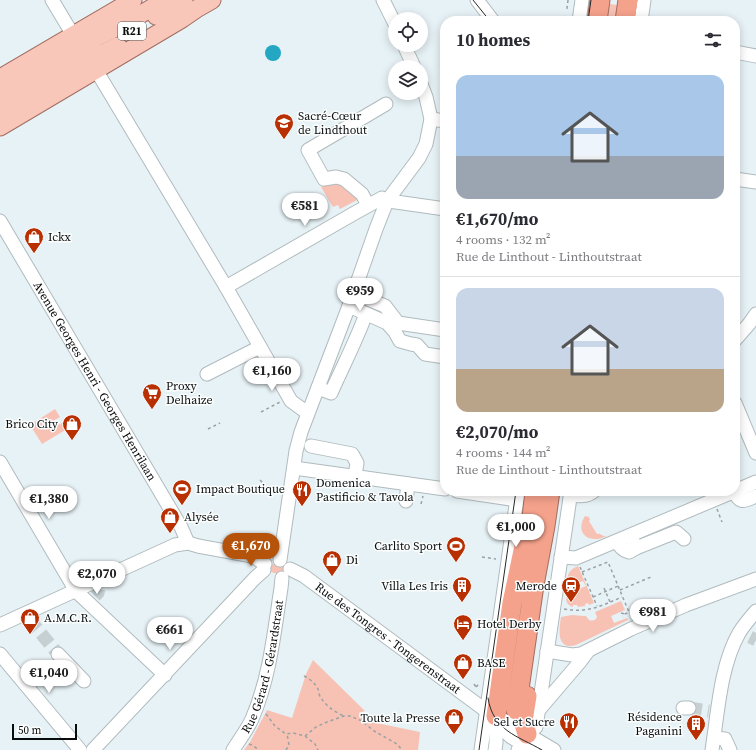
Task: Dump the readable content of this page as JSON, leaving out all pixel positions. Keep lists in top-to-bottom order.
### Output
{
  "streets": {
    "main road": ["R21"],
    "street": ["Avenue Georges Henri - Georges Henrilaan", "Rue des Tongres - Tongerenstraat", "Rue Gérard - Gérardstraat"]
  },
  "crossings": [
    ["Avenue Georges Henri - Georges Henrilaan", "Rue des Tongres - Tongerenstraat"],
    ["Rue des Tongres - Tongerenstraat", "Rue Gérard - Gérardstraat"]
  ],
  "places": {
    "school or university": ["Sacré-Cœur de Lindthout"],
    "shop": [
      "Ickx",
      "Brico City",
      "Alysée",
      "Di",
      "A.M.C.R.",
      "BASE",
      "Toute la Presse"
    ],
    "supermarket": ["Proxy Delhaize"],
    "sports": ["Impact Boutique", "Carlito Sport"],
    "restaurant": ["Domenica Pastificio & Tavola", "Sel et Sucre"],
    "building": ["Villa Les Iris", "Résidence Paganini"],
    "station": ["Merode"],
    "hotel": ["Hotel Derby"]
  },
  "scale_bar": "50 m",
  "page": {
    "heading": "10 homes",
    "list": [
      {
        "name": "€1,670/mo",
        "note": "4 rooms · 132 m² · Rue de Linthout - Linthoutstraat"
      },
      {
        "name": "€2,070/mo",
        "note": "4 rooms · 144 m² · Rue de Linthout - Linthoutstraat"
      }
    ],
    "price": [
      "€581",
      "€959",
      "€1,160",
      "€1,380",
      "€1,000",
      "€1,670",
      "€2,070",
      "€981",
      "€661",
      "€1,040"
    ],
    "scale": "50 m"
  }
}
